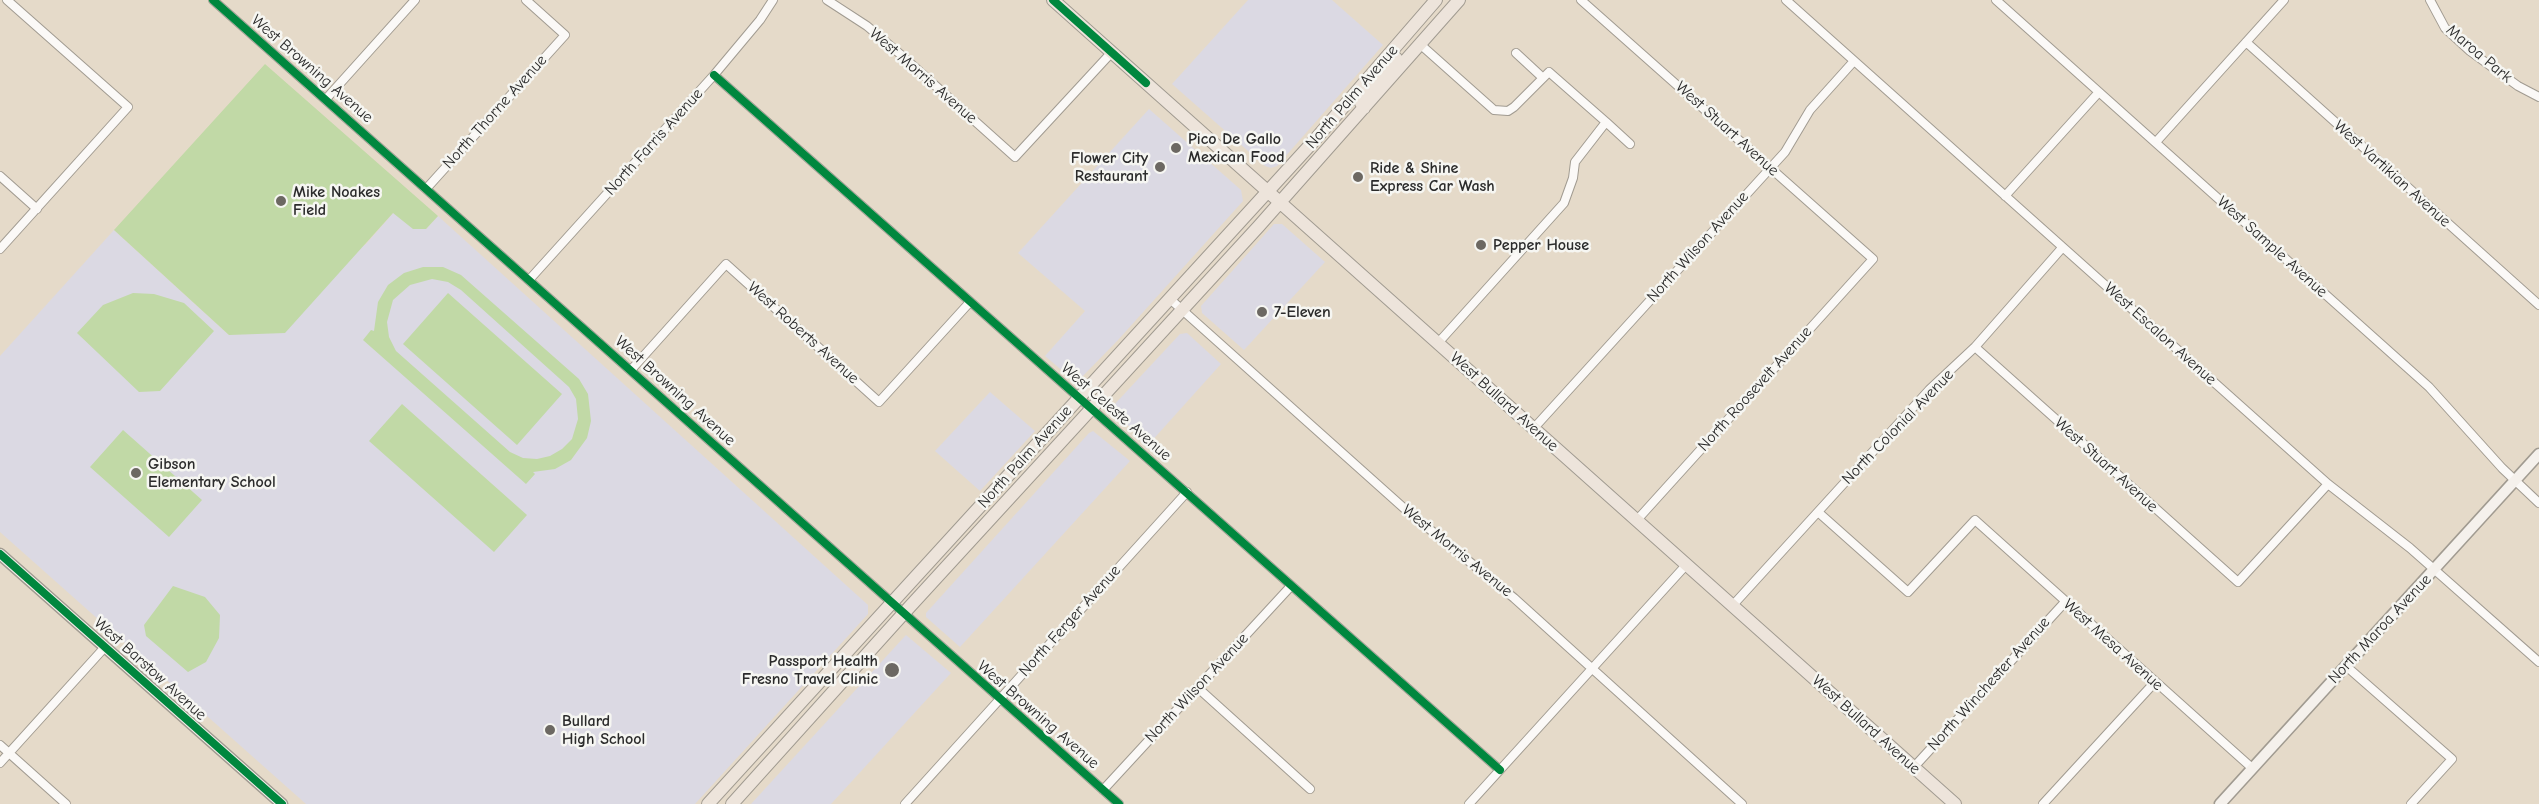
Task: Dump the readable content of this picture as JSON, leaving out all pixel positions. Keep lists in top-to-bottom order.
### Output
{
  "streets": {
    "main road": [
      "North Palm Avenue",
      "West Bullard Avenue",
      "North Maroa Avenue",
      "West Barstow Avenue"
    ],
    "street": [
      "Maroa Park",
      "West Browning Avenue",
      "West Morris Avenue",
      "North Thorne Avenue",
      "West Stuart Avenue",
      "North Farris Avenue",
      "West Vartikian Avenue",
      "North Wilson Avenue",
      "West Sample Avenue",
      "West Roberts Avenue",
      "West Escalon Avenue",
      "North Roosevelt Avenue",
      "West Celeste Avenue",
      "North Colonial Avenue",
      "North Ferger Avenue",
      "West Mesa Avenue",
      "North Winchester Avenue"
    ]
  },
  "crossings": [
    ["West Browning Avenue", "North Palm Avenue"],
    ["West Browning Avenue", "North Thorne Avenue"],
    ["West Browning Avenue", "North Farris Avenue"],
    ["West Browning Avenue", "North Wilson Avenue"],
    ["West Browning Avenue", "West Roberts Avenue"],
    ["West Browning Avenue", "North Ferger Avenue"],
    ["West Morris Avenue", "North Palm Avenue"],
    ["West Morris Avenue", "West Bullard Avenue"],
    ["North Palm Avenue", "West Bullard Avenue"],
    ["North Palm Avenue", "West Celeste Avenue"],
    ["West Stuart Avenue", "North Wilson Avenue"],
    ["West Stuart Avenue", "West Escalon Avenue"],
    ["West Stuart Avenue", "North Roosevelt Avenue"],
    ["West Stuart Avenue", "North Colonial Avenue"],
    ["North Farris Avenue", "West Celeste Avenue"],
    ["North Wilson Avenue", "West Escalon Avenue"],
    ["North Wilson Avenue", "West Bullard Avenue"],
    ["North Wilson Avenue", "West Celeste Avenue"],
    ["West Sample Avenue", "North Maroa Avenue"],
    ["West Roberts Avenue", "West Celeste Avenue"],
    ["West Escalon Avenue", "North Colonial Avenue"],
    ["West Escalon Avenue", "North Maroa Avenue"],
    ["North Roosevelt Avenue", "West Bullard Avenue"],
    ["West Bullard Avenue", "North Colonial Avenue"],
    ["West Bullard Avenue", "North Winchester Avenue"],
    ["West Celeste Avenue", "North Ferger Avenue"],
    ["North Colonial Avenue", "West Mesa Avenue"],
    ["North Maroa Avenue", "West Mesa Avenue"],
    ["West Mesa Avenue", "North Winchester Avenue"]
  ],
  "places": [
    "Pico De Gallo Mexican Food",
    "Flower City Restaurant",
    "Ride & Shine Express Car Wash",
    "Mike Noakes Field",
    "Pepper House",
    "7-Eleven",
    "Gibson Elementary School",
    "Passport Health Fresno Travel Clinic",
    "Bullard High School"
  ]
}
